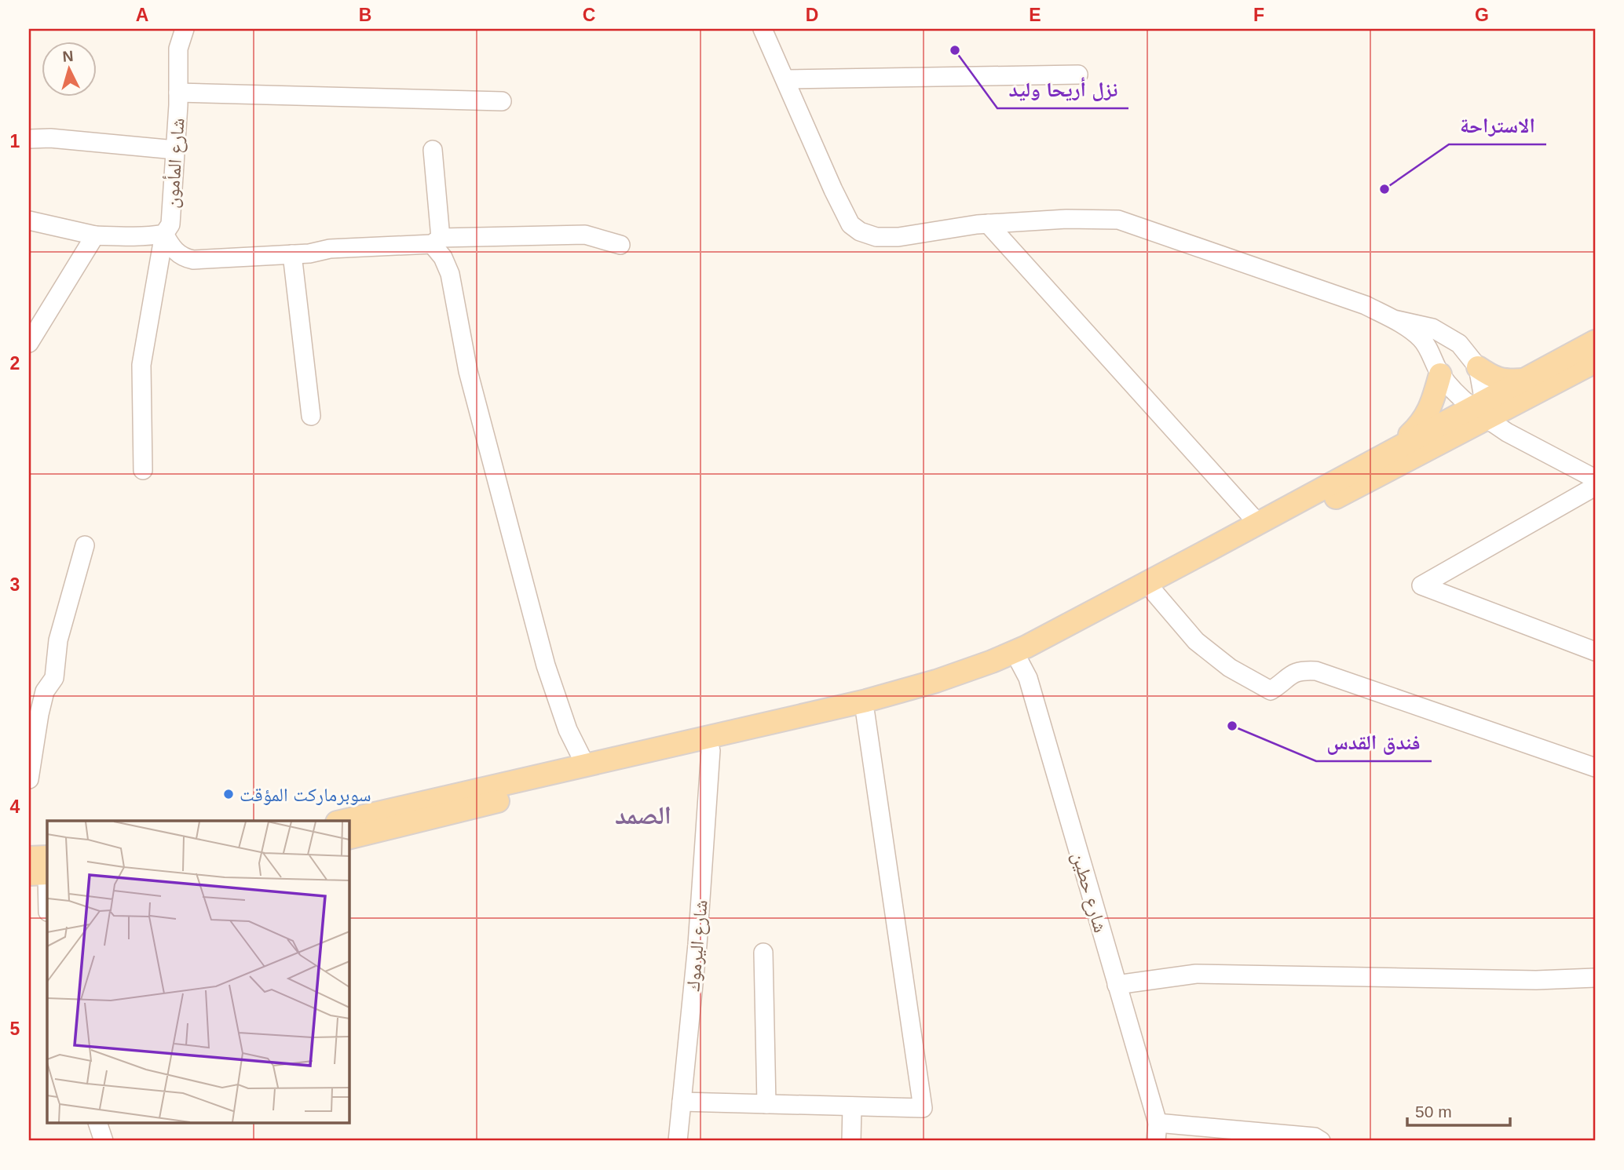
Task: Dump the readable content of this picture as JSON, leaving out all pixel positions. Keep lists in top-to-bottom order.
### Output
{
  "streets": {
    "street": ["شارع المأمون", "شارع حطين", "شارع اليرموك"]
  },
  "districts": ["الصمد"],
  "places": [
    "نزل أريحا وليد",
    "الاستراحة",
    "فندق القدس",
    "سوبرماركت المؤقت"
  ],
  "scale_bar": "50 m",
  "north": "top",
  "grid": {
    "columns": [
      "A",
      "B",
      "C",
      "D",
      "E",
      "F",
      "G"
    ],
    "rows": [
      "1",
      "2",
      "3",
      "4",
      "5"
    ]
  }
}
